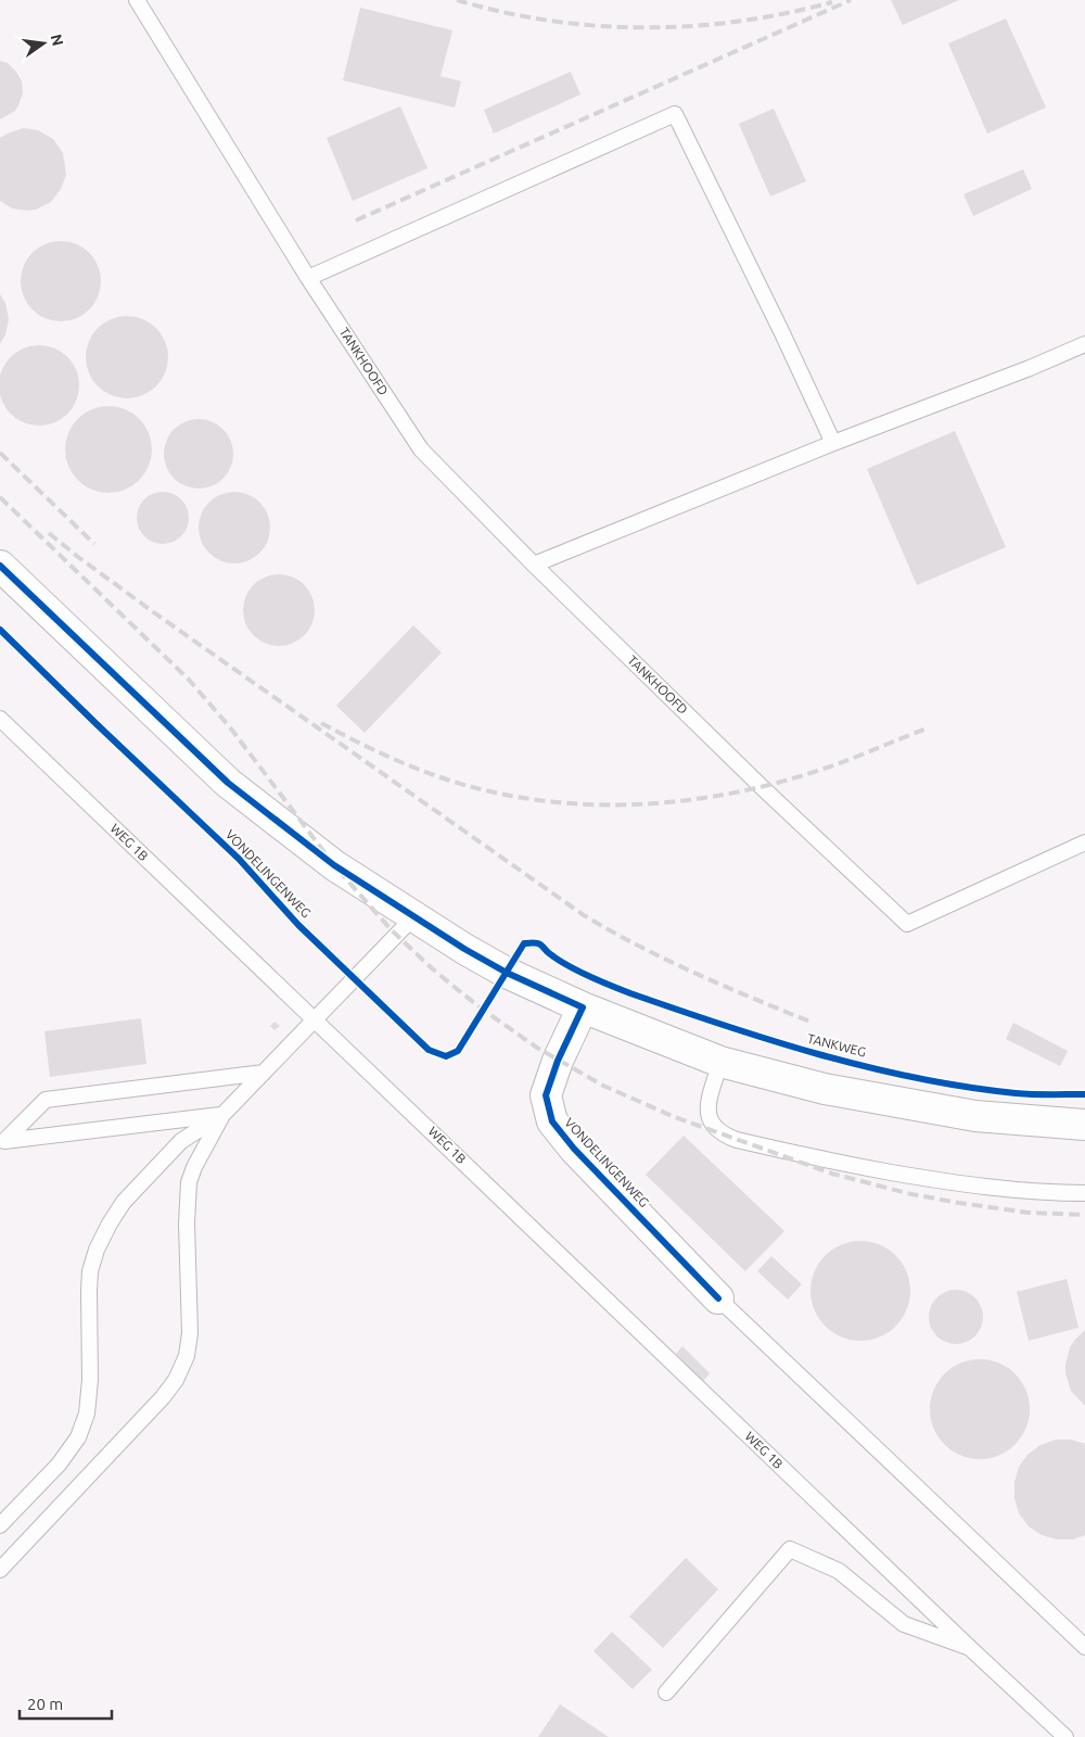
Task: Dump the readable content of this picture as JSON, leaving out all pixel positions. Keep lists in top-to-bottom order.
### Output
{
  "streets": {
    "street": ["VONDELINGENWEG"],
    "lane": ["TANKHOOFD", "WEG 1B"],
    "cycle path": ["TANKWEG"]
  },
  "scale_bar": "20 m",
  "north": "right"
}
